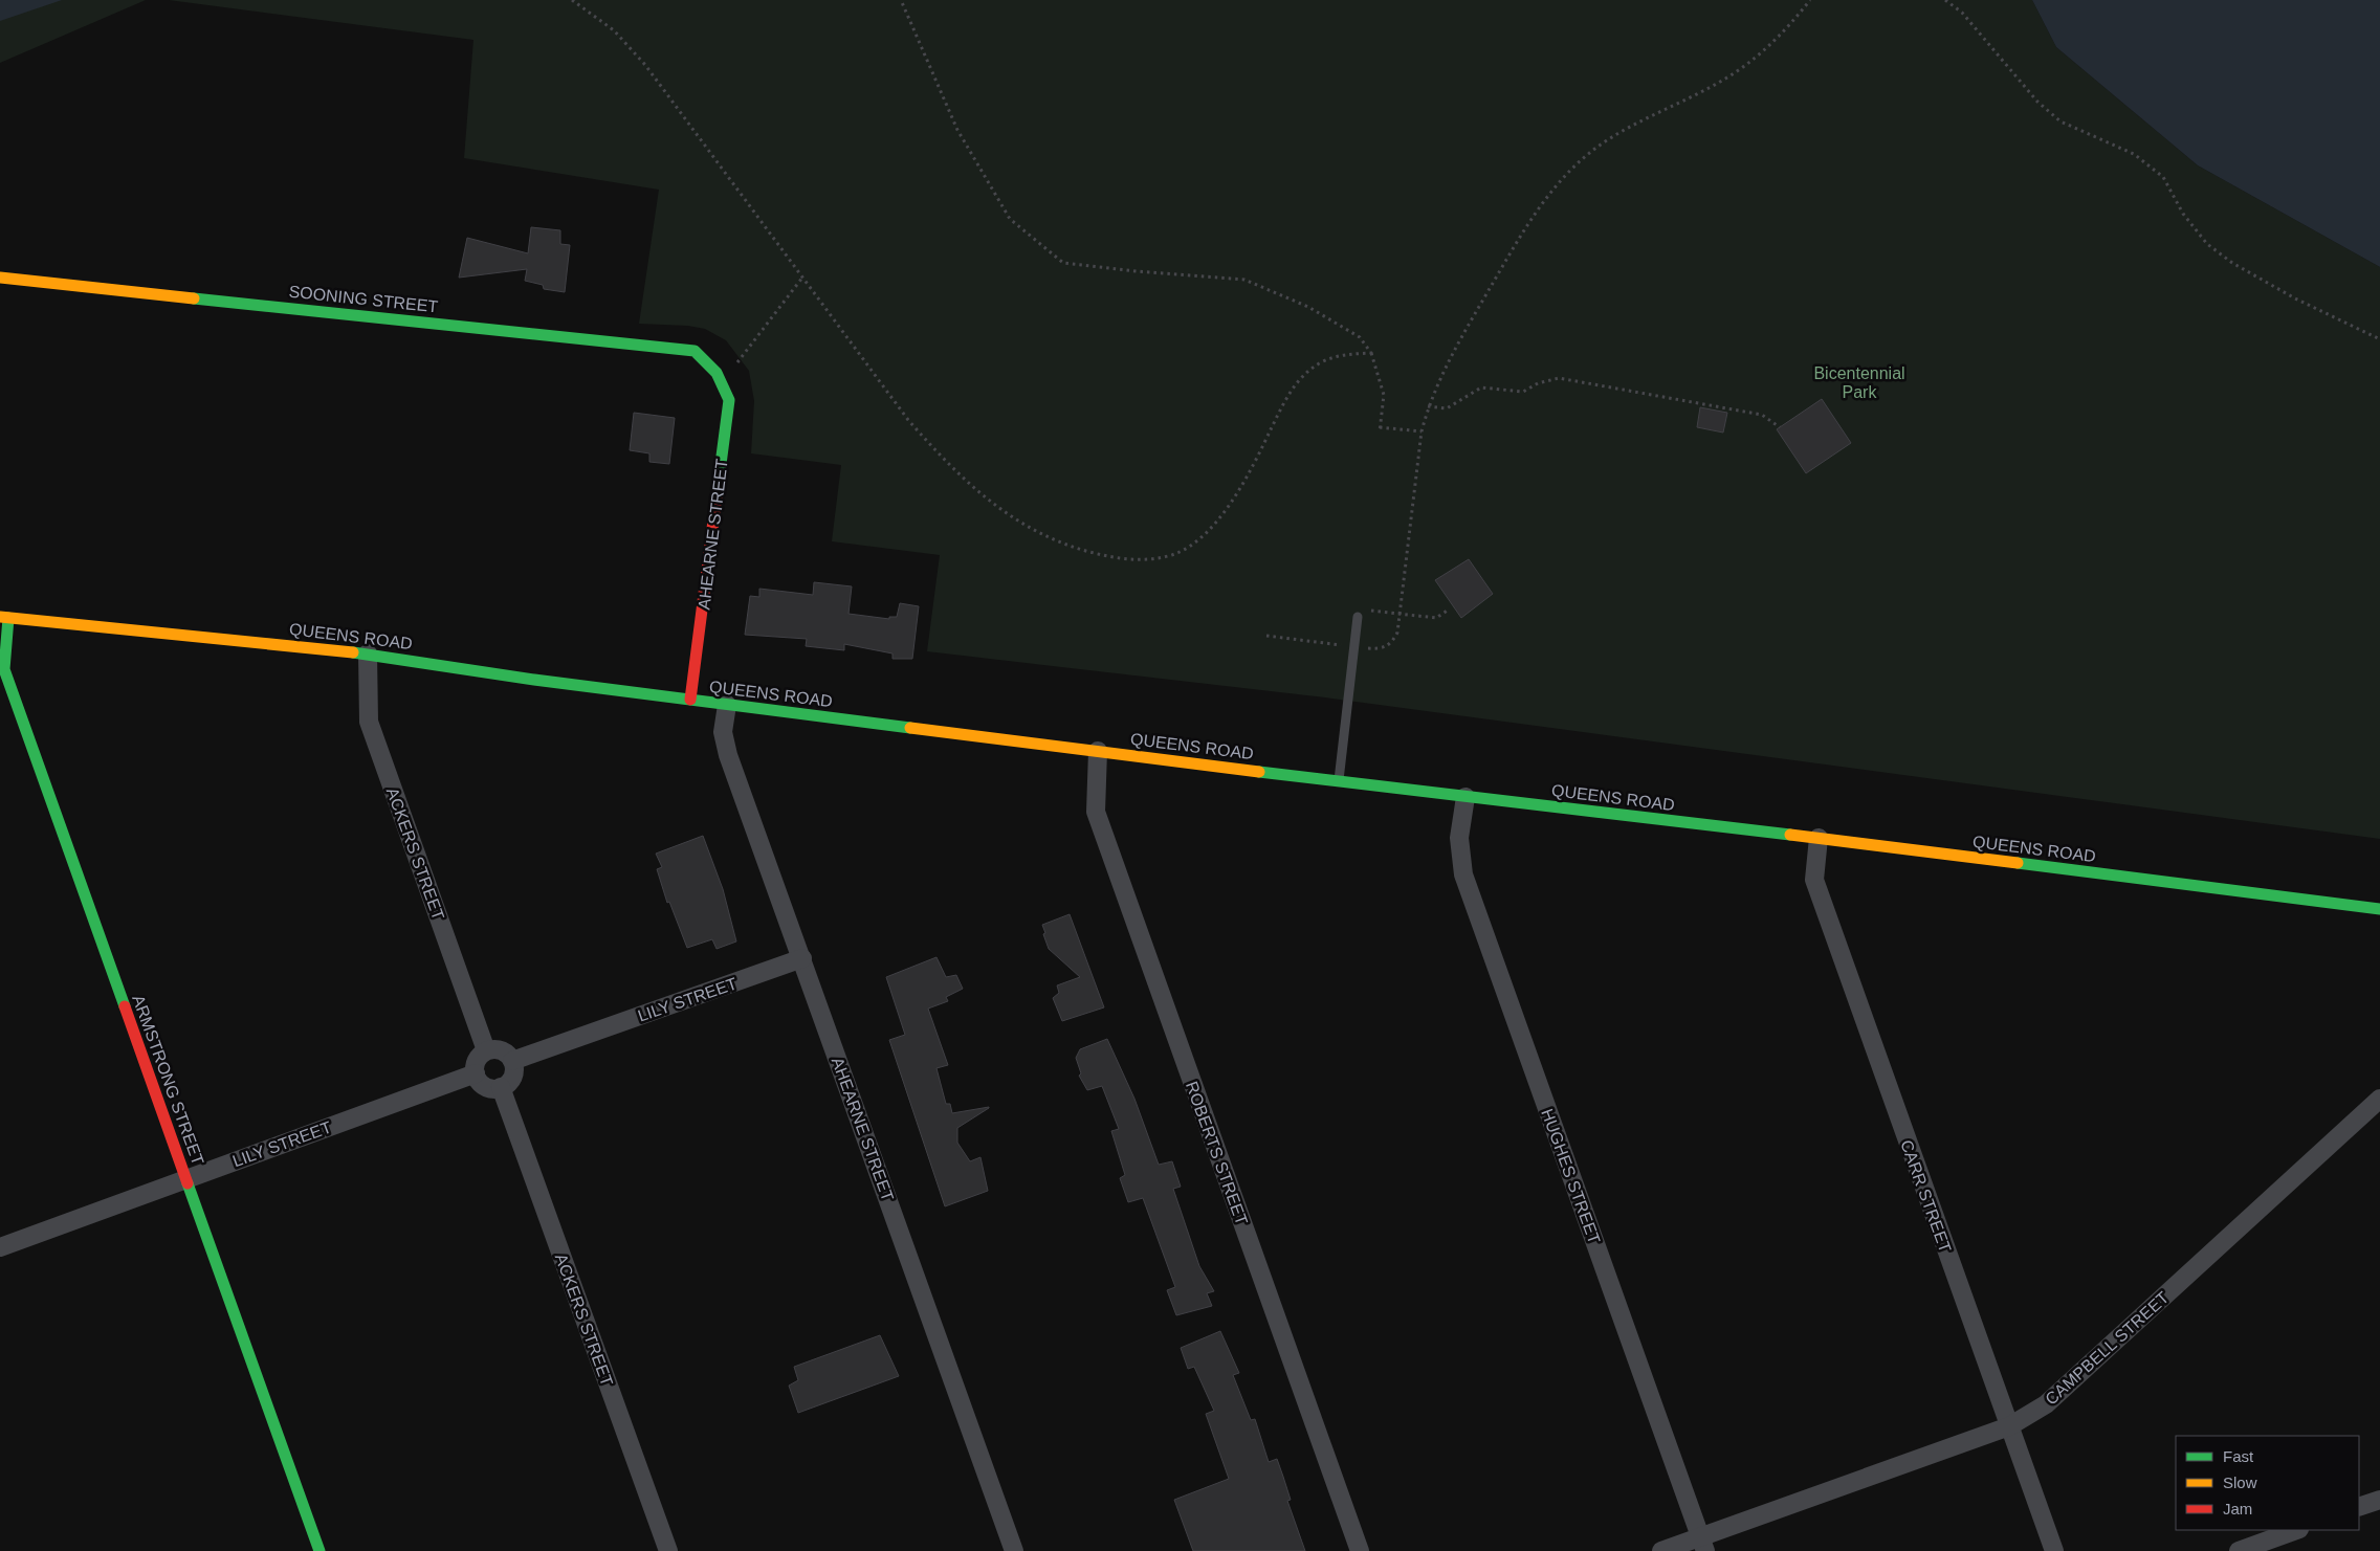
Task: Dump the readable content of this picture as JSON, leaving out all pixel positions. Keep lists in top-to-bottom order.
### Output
{
  "streets": {
    "street": [
      "SOONING STREET",
      "AHEARNE STREET",
      "QUEENS ROAD",
      "ACKERS STREET",
      "LILY STREET",
      "ARMSTRONG STREET",
      "ROBERTS STREET",
      "HUGHES STREET",
      "CARR STREET",
      "CAMPBELL STREET"
    ]
  },
  "crossings": [
    ["SOONING STREET", "AHEARNE STREET"],
    ["AHEARNE STREET", "QUEENS ROAD"],
    ["AHEARNE STREET", "LILY STREET"],
    ["QUEENS ROAD", "ACKERS STREET"],
    ["QUEENS ROAD", "ARMSTRONG STREET"],
    ["QUEENS ROAD", "ROBERTS STREET"],
    ["QUEENS ROAD", "HUGHES STREET"],
    ["QUEENS ROAD", "CARR STREET"],
    ["ACKERS STREET", "LILY STREET"],
    ["LILY STREET", "ARMSTRONG STREET"],
    ["HUGHES STREET", "CAMPBELL STREET"],
    ["CARR STREET", "CAMPBELL STREET"]
  ],
  "parks": ["Bicentennial Park"],
  "legend": ["Fast", "Slow", "Jam"]
}
